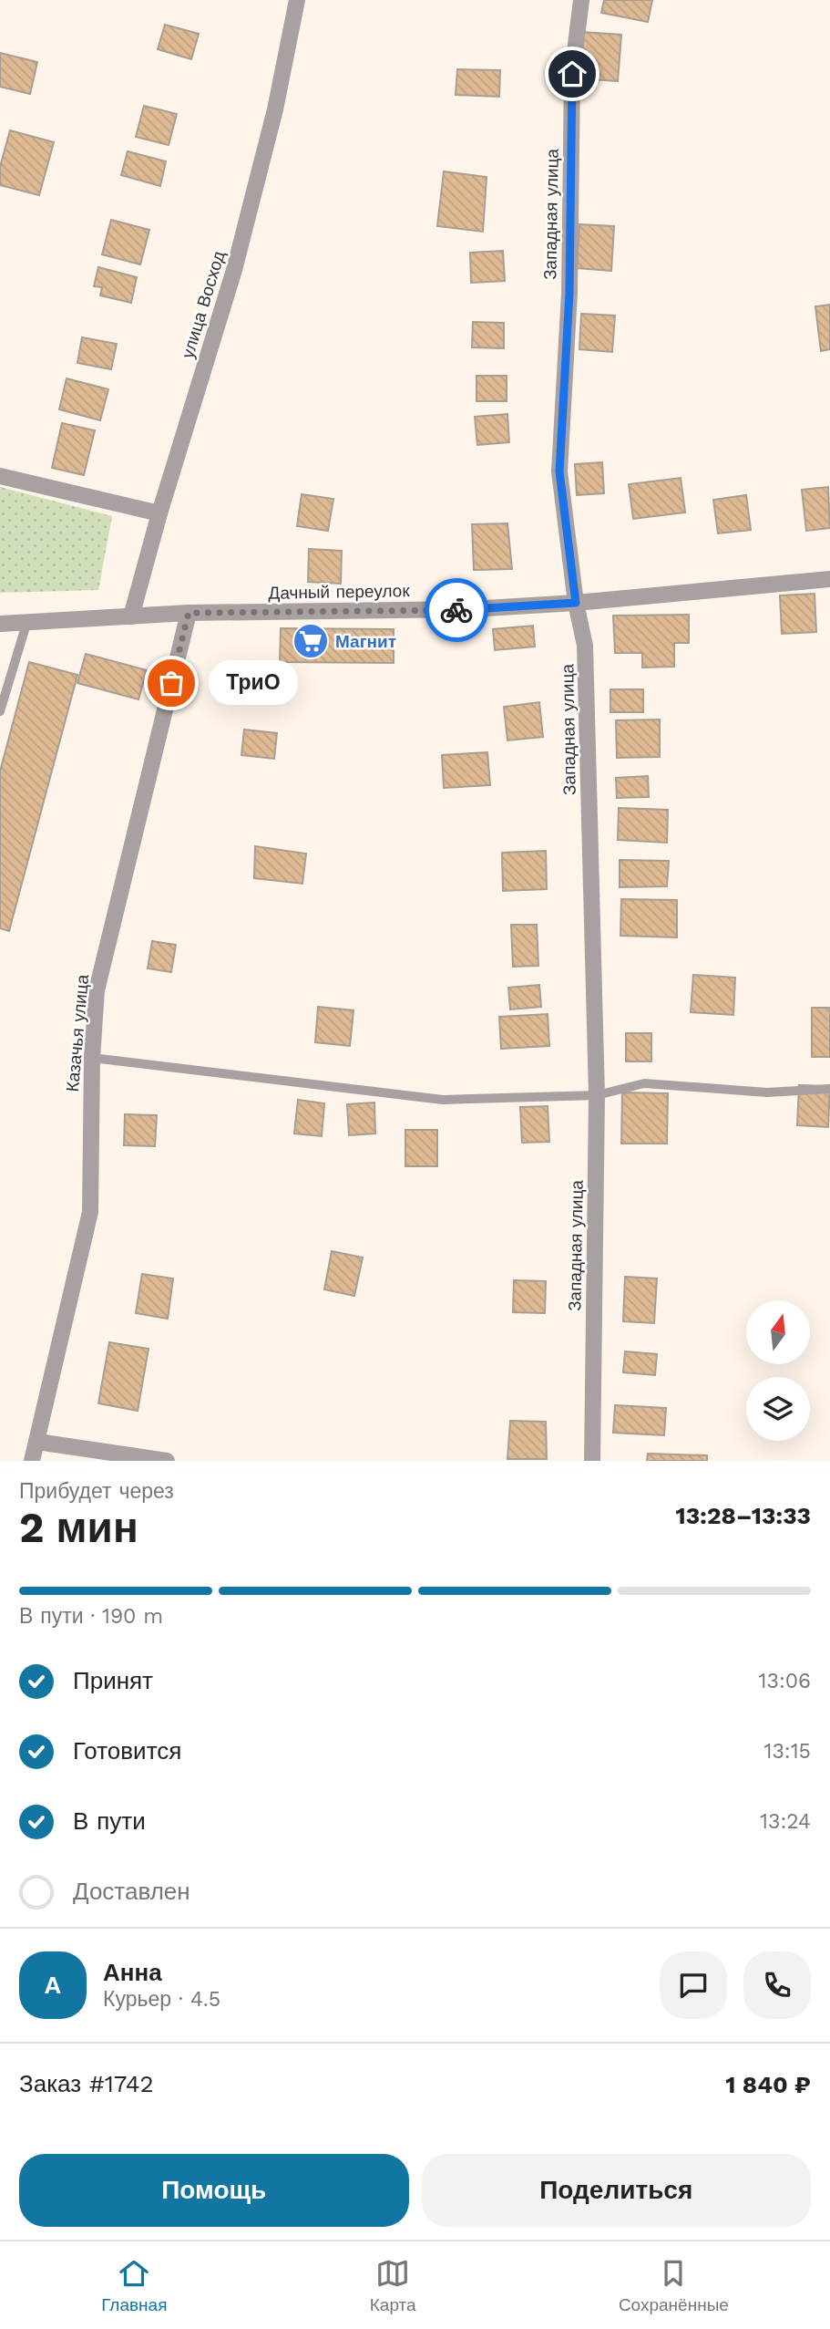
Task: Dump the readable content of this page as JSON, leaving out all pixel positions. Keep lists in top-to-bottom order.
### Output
{
  "streets": {
    "street": [
      "Западная улица",
      "улица Восход",
      "Дачный переулок",
      "Казачья улица"
    ]
  },
  "crossings": [
    ["Западная улица", "Дачный переулок"],
    ["улица Восход", "Дачный переулок"],
    ["Дачный переулок", "Казачья улица"]
  ],
  "places": {
    "supermarket": ["Магнит"],
    "other": ["ТриО"]
  },
  "north": "top",
  "page": {
    "bubble": "ТриО",
    "heading": ["2 мин", "Прибудет через", "13:28–13:33"],
    "panel": [
      "Анна",
      "Курьер · 4.5",
      "Заказ #1742",
      "1 840 ₽"
    ],
    "bar": "В пути · 190 m",
    "list": [
      ["Принят", "13:06"],
      ["Готовится", "13:15"],
      ["В пути", "13:24"],
      "Доставлен"
    ],
    "round": "А",
    "buttons": ["Помощь", "Поделиться"],
    "tabs": ["Главная", "Карта", "Сохранённые"]
  }
}
